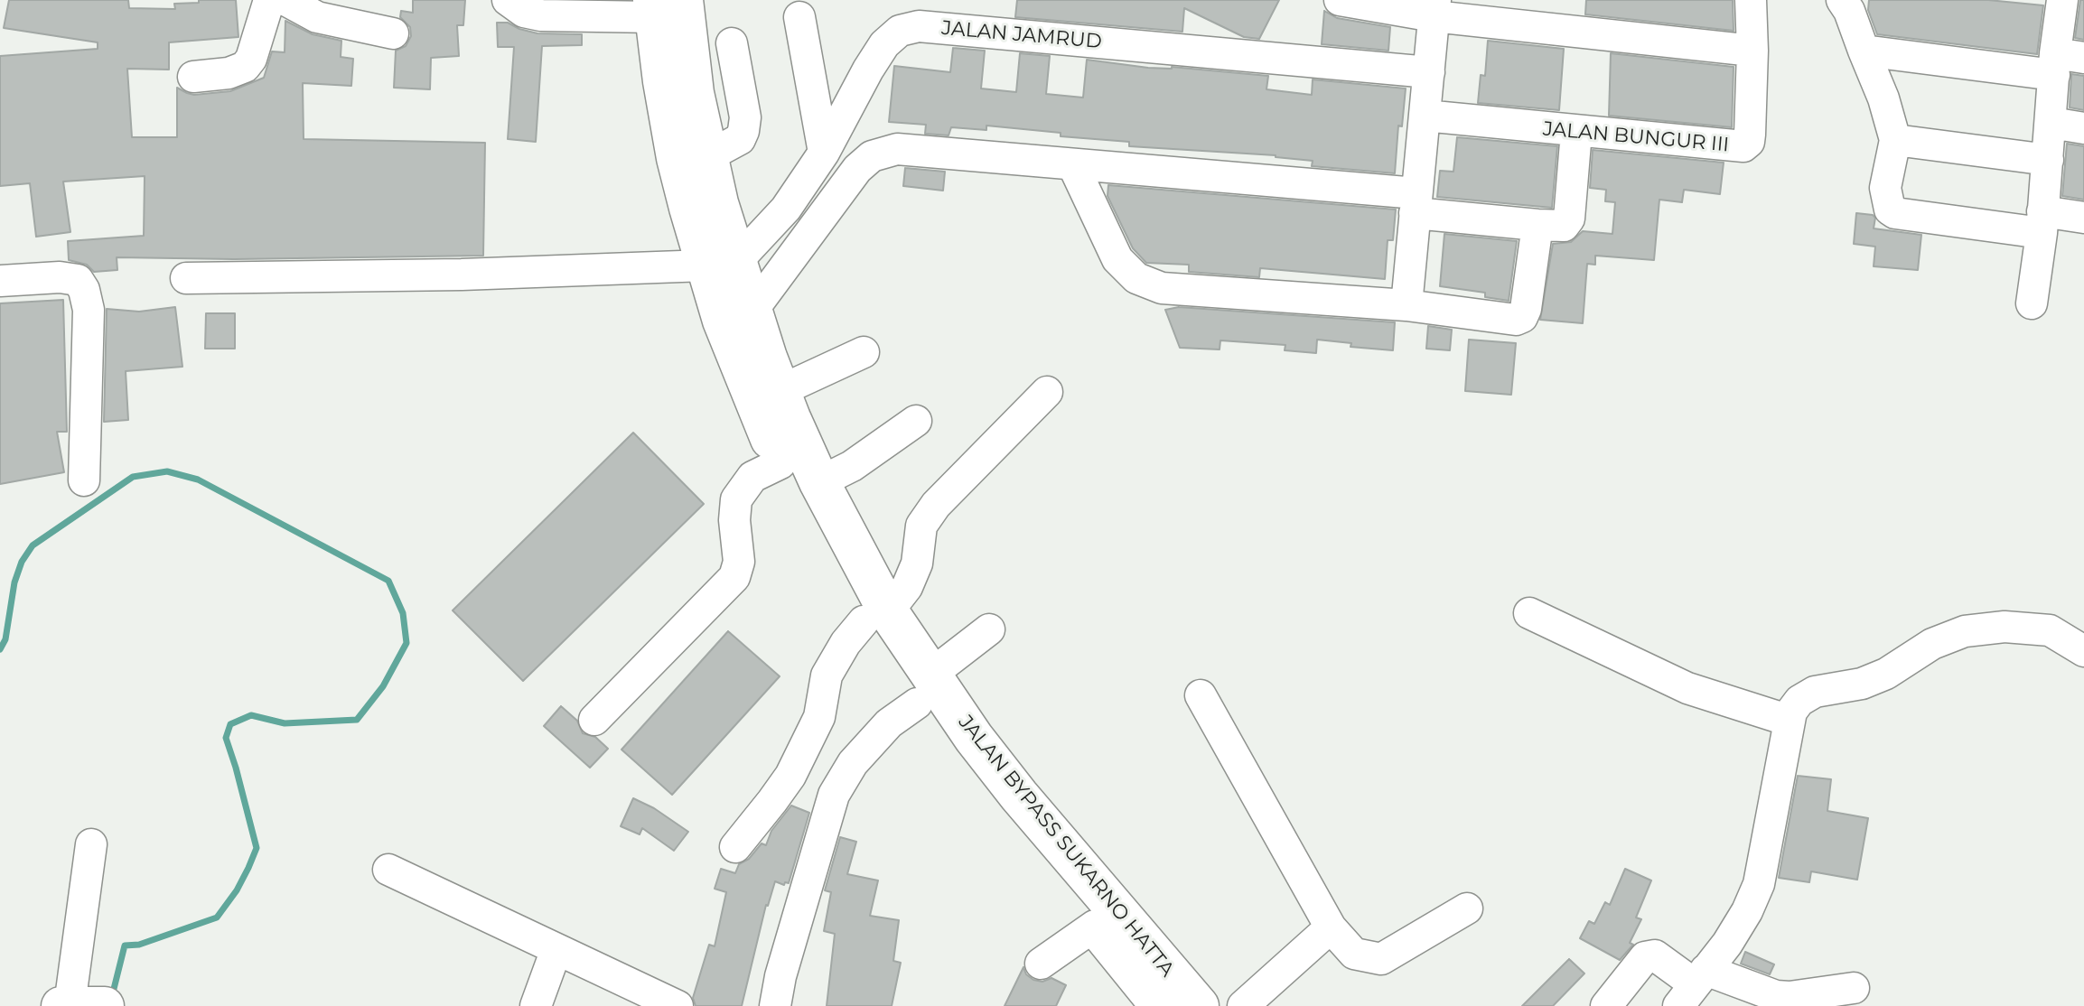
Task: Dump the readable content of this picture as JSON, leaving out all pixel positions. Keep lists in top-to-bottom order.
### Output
{
  "streets": {
    "highway": ["JALAN BYPASS SUKARNO HATTA"],
    "street": ["JALAN JAMRUD", "JALAN BUNGUR III"]
  },
  "crossings": [
    ["JALAN JAMRUD", "JALAN BYPASS SUKARNO HATTA"]
  ]
}
